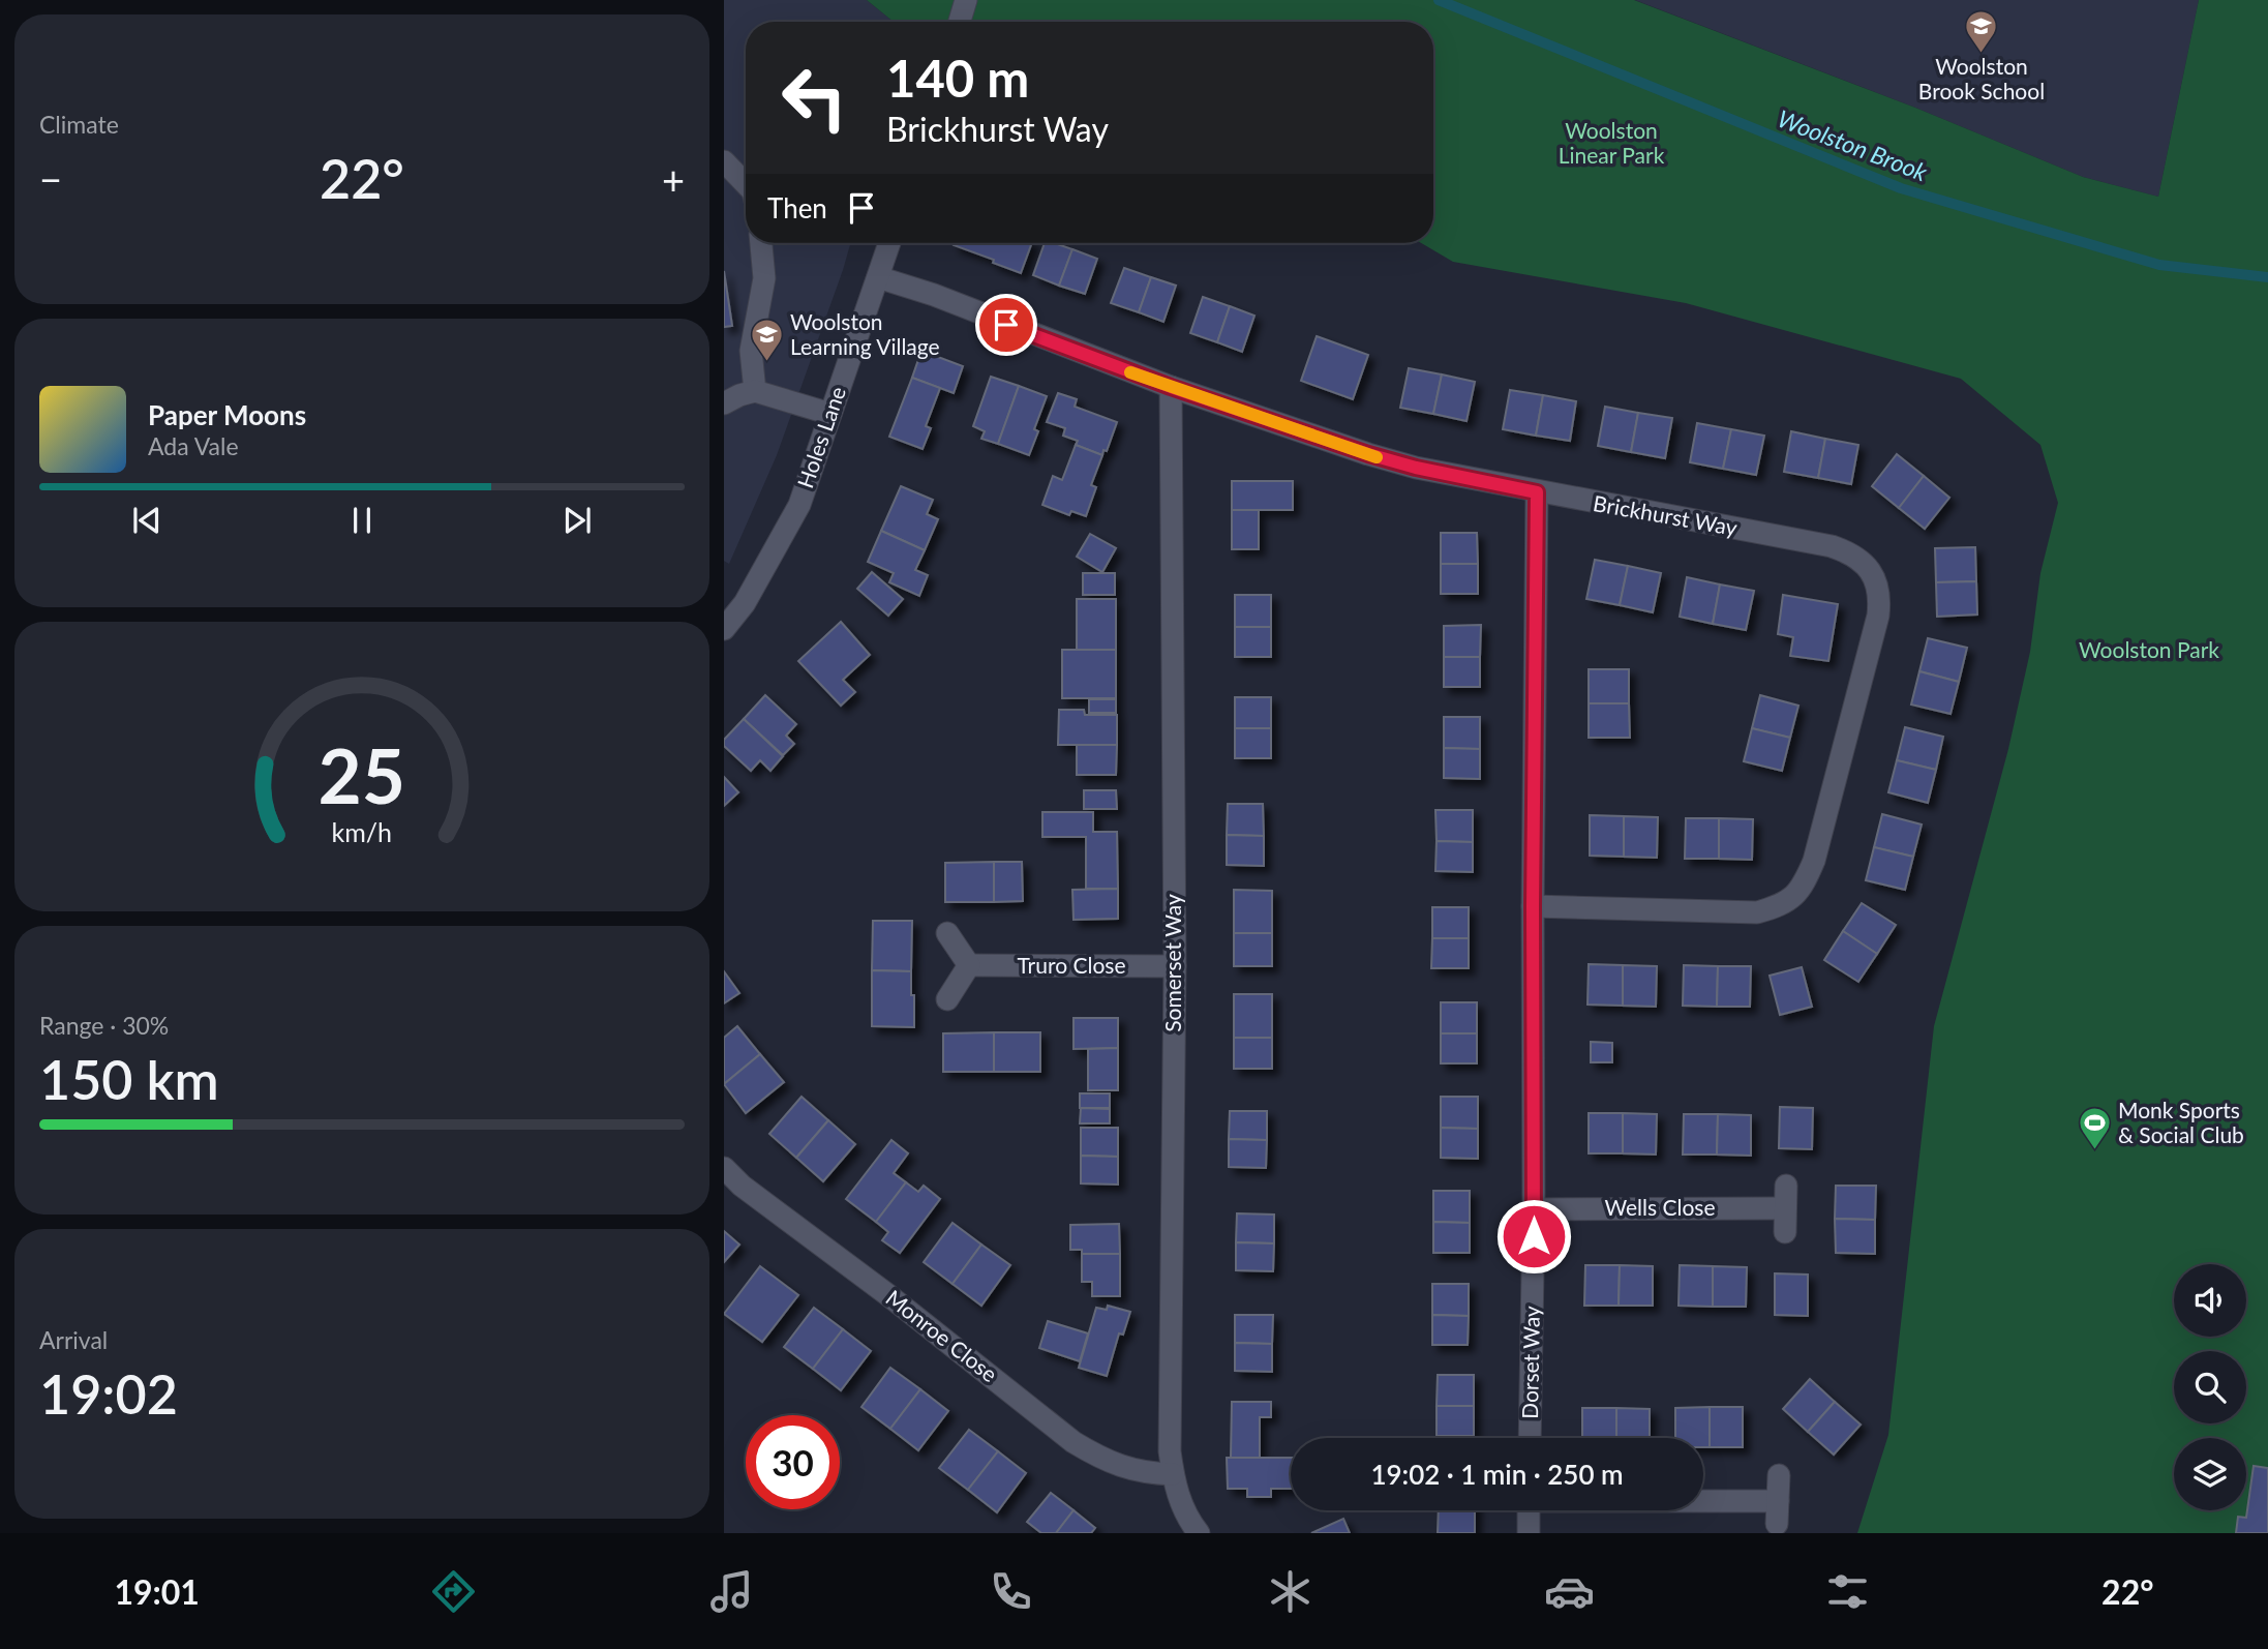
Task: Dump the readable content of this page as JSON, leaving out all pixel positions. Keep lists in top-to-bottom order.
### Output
{
  "streets": {
    "street": [
      "Holes Lane",
      "Brickhurst Way",
      "Somerset Way",
      "Truro Close",
      "Wells Close",
      "Monroe Close",
      "Dorset Way"
    ]
  },
  "crossings": [
    ["Holes Lane", "Brickhurst Way"],
    ["Brickhurst Way", "Somerset Way"],
    ["Brickhurst Way", "Dorset Way"],
    ["Somerset Way", "Truro Close"],
    ["Somerset Way", "Monroe Close"],
    ["Wells Close", "Dorset Way"]
  ],
  "water": ["Woolston Brook"],
  "parks": ["Woolston Linear Park", "Woolston Park"],
  "places": {
    "school or university": ["Woolston Brook School", "Woolston Learning Village"],
    "sports": ["Monk Sports & Social Club"]
  },
  "page": {
    "tile": [
      "Climate",
      ["Range · 30%", "150 km"],
      ["Arrival", "19:02"]
    ],
    "turn": ["140 m", "Brickhurst Way"],
    "heat": ["−", "22°", "+"],
    "then": "Then",
    "song": ["Paper Moons", "Ada Vale"],
    "limit": "30",
    "trip": "19:02 · 1 min · 250 m",
    "tabs": ["19:01", "22°"],
    "gauge": ["25", "km/h"]
  }
}
